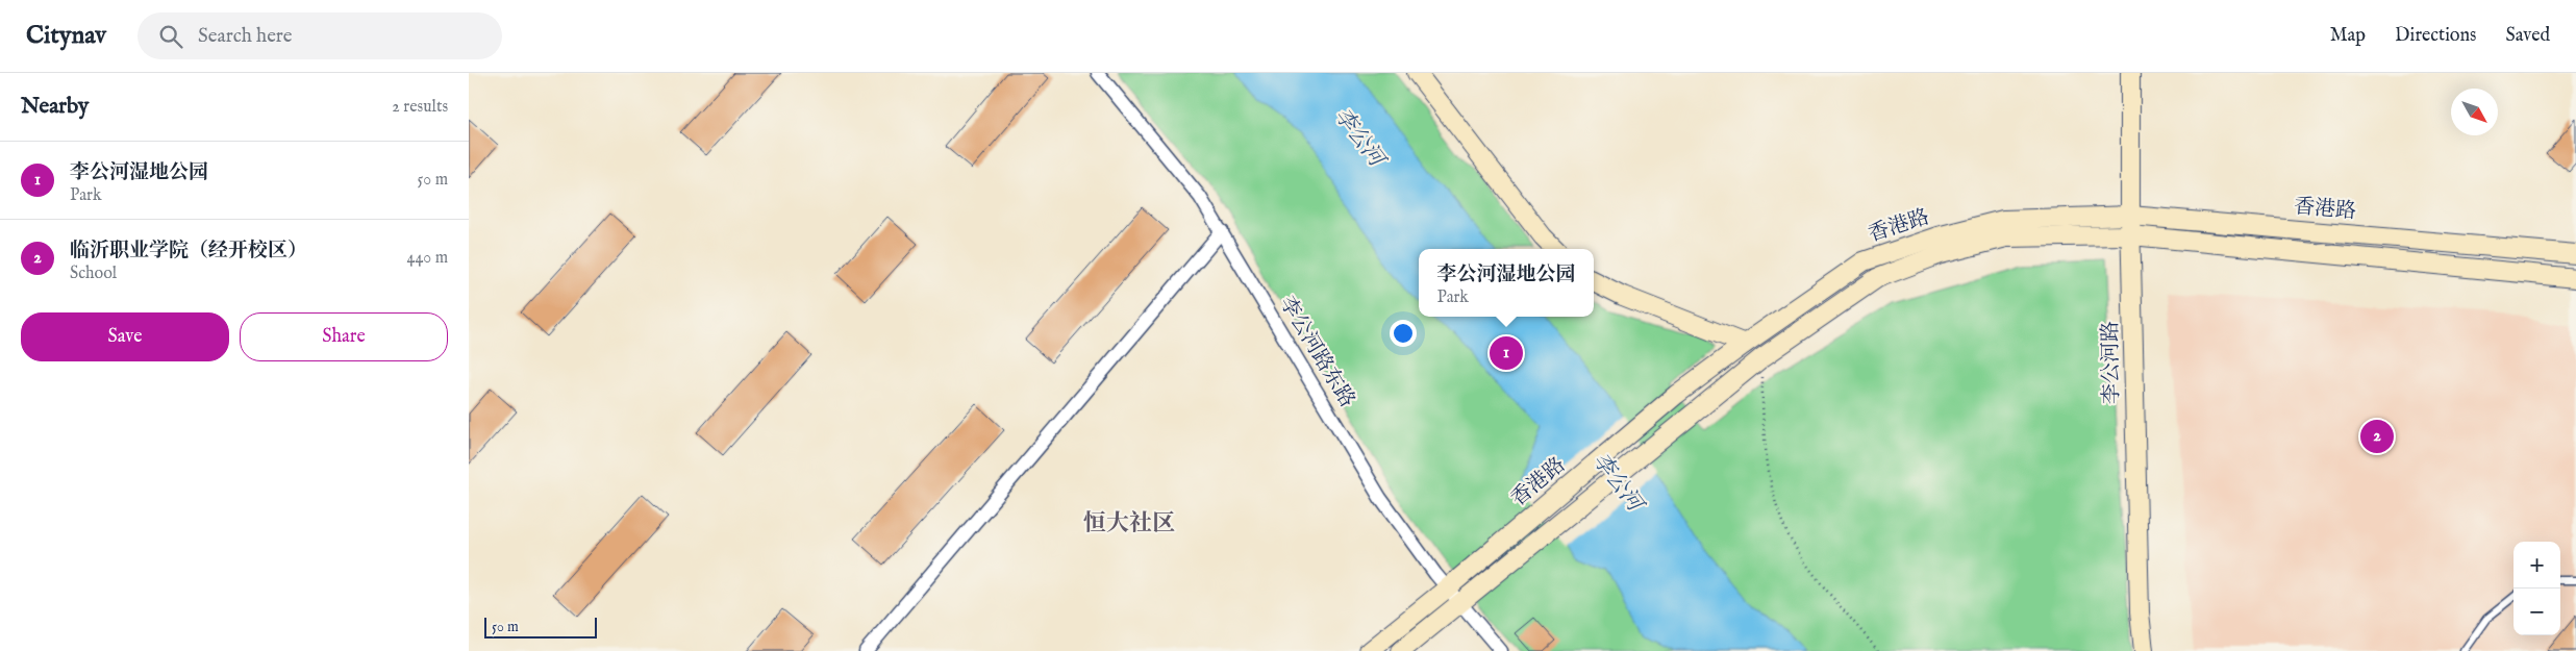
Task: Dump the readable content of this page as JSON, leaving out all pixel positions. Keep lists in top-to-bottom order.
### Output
{
  "streets": {
    "main road": ["香港路", "李公河路"],
    "street": ["李公河路东路"]
  },
  "crossings": [
    ["香港路", "李公河路东路"],
    ["香港路", "李公河路"]
  ],
  "districts": ["恒大社区"],
  "water": ["李公河"],
  "scale_bar": "50 m",
  "north": "bottom right",
  "page": {
    "header": "Citynav",
    "search": "Search here",
    "nav": ["Map", "Directions", "Saved"],
    "heading": ["Nearby", "2 results"],
    "list": [
      {
        "mark": "1",
        "name": "李公河湿地公园",
        "note": "Park",
        "value": "50 m"
      },
      {
        "mark": "2",
        "name": "临沂职业学院（经开校区）",
        "note": "School",
        "value": "440 m"
      }
    ],
    "popup": ["李公河湿地公园", "Park"],
    "buttons": ["Save", "Share"],
    "pins": ["1", "2"],
    "map_buttons": ["+", "−"],
    "scale": "50 m"
  }
}
